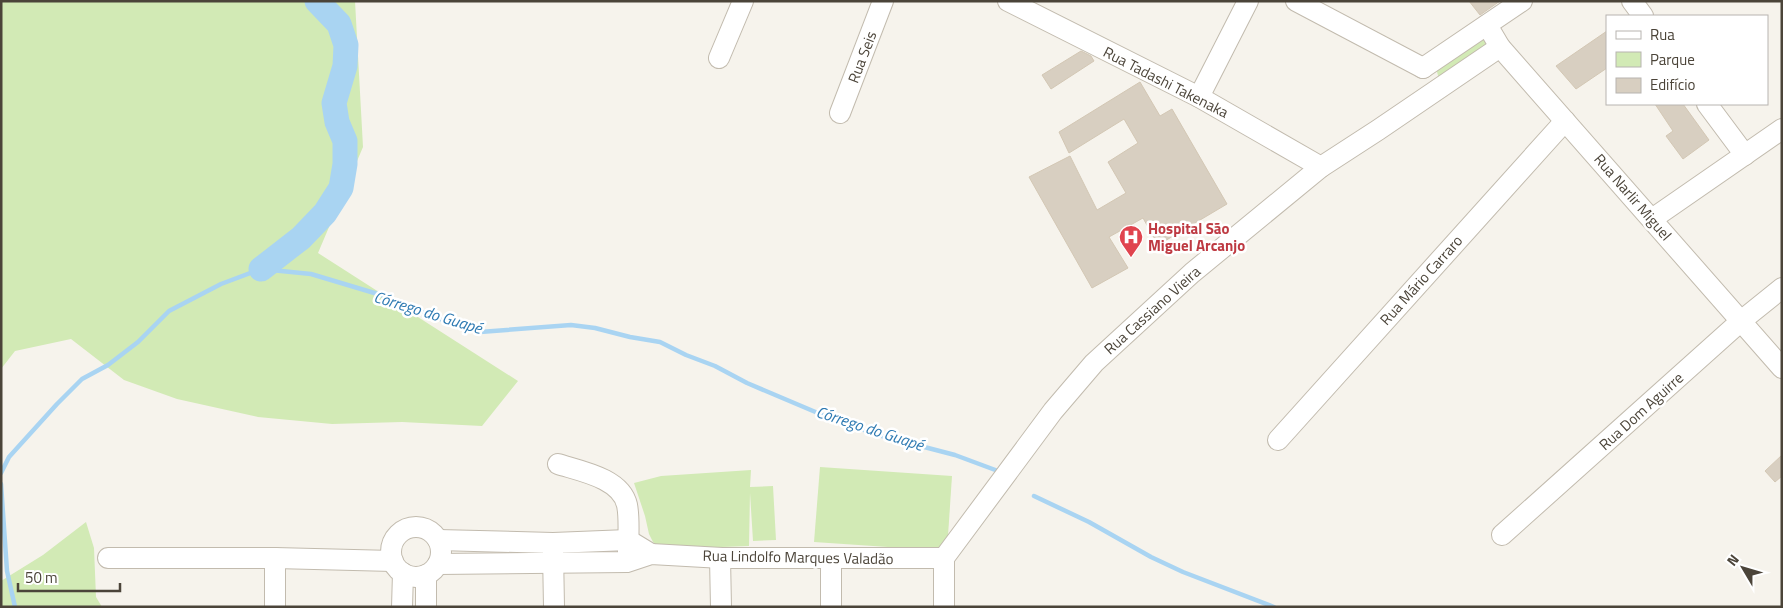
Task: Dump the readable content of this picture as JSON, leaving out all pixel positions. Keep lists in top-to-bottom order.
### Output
{
  "streets": {
    "street": [
      "Rua Seis",
      "Rua Tadashi Takenaka",
      "Rua Narlir Miguel",
      "Rua Mário Carraro",
      "Rua Cassiano Vieira",
      "Rua Dom Aguirre",
      "Rua Lindolfo Marques Valadão"
    ]
  },
  "crossings": [
    ["Rua Tadashi Takenaka", "Rua Cassiano Vieira"],
    ["Rua Narlir Miguel", "Rua Mário Carraro"],
    ["Rua Narlir Miguel", "Rua Cassiano Vieira"],
    ["Rua Narlir Miguel", "Rua Dom Aguirre"],
    ["Rua Cassiano Vieira", "Rua Lindolfo Marques Valadão"]
  ],
  "water": ["Córrego do Guapé"],
  "places": {
    "hospital": ["Hospital São Miguel Arcanjo"]
  },
  "legend": ["Rua", "Parque", "Edifício"],
  "scale_bar": "50 m",
  "north": "top left"
}
